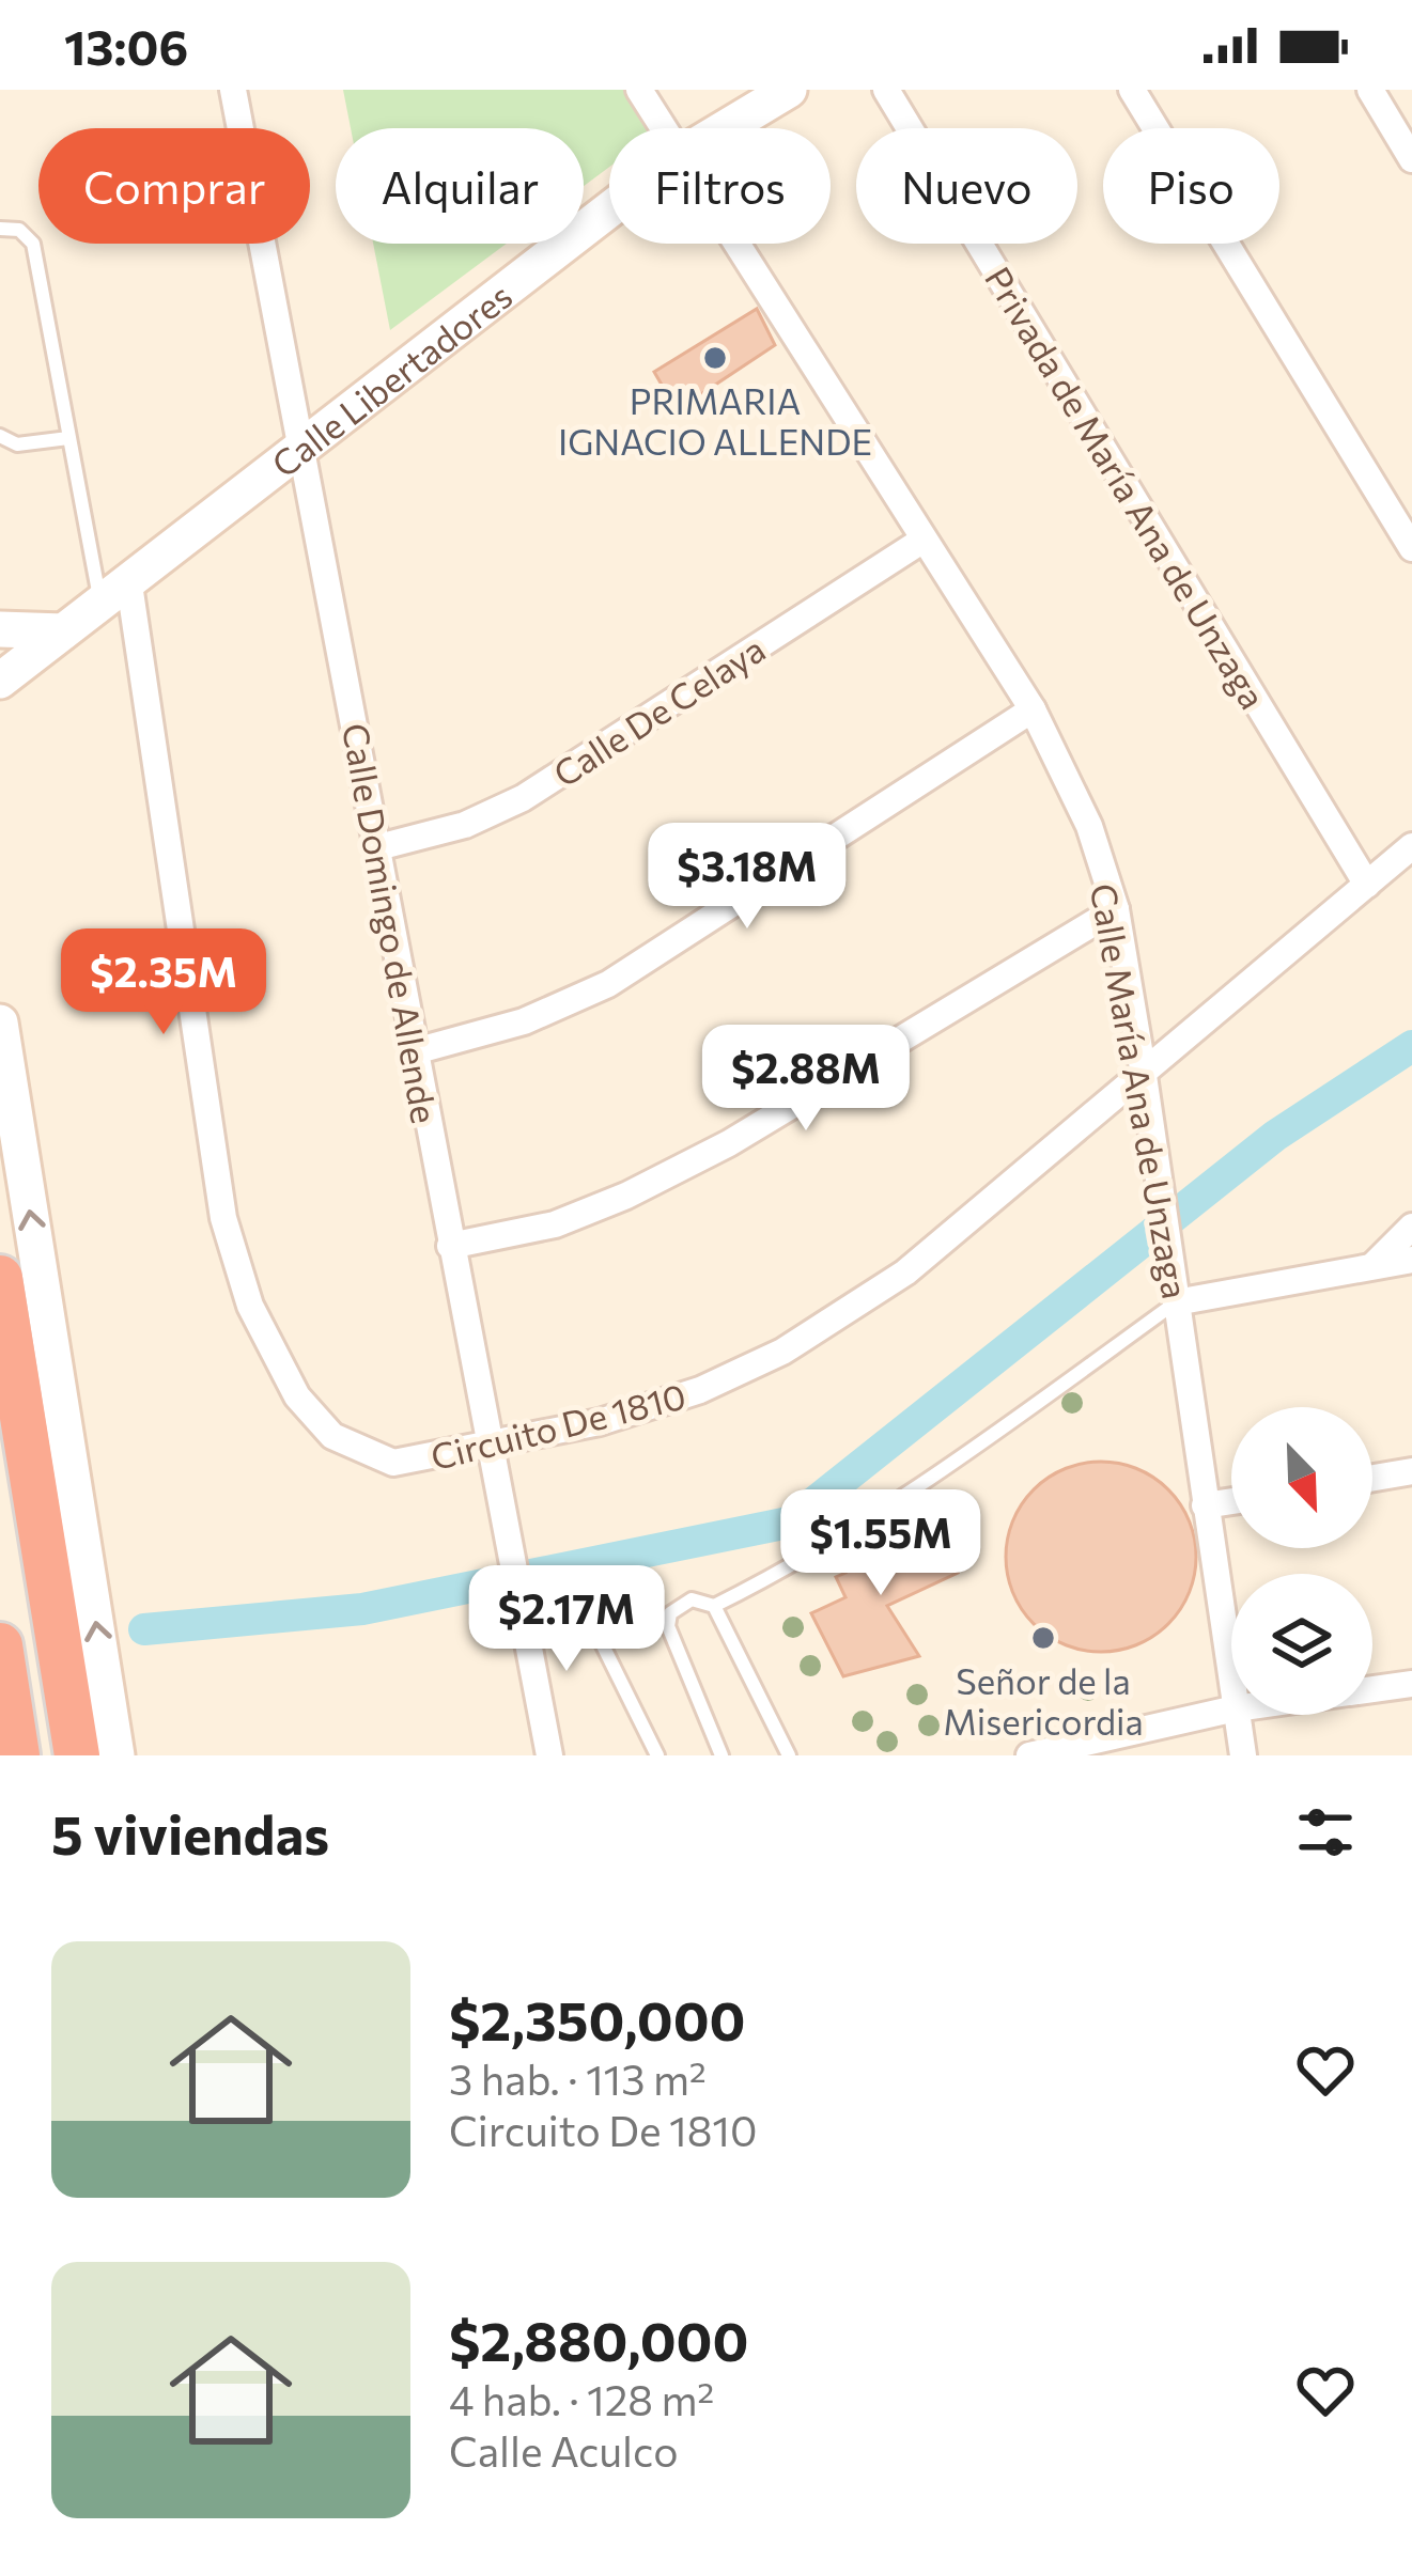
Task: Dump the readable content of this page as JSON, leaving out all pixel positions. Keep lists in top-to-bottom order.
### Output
{
  "streets": {
    "street": [
      "Calle Libertadores",
      "Privada de María Ana de Unzaga",
      "Calle De Celaya",
      "Calle Domingo de Allende",
      "Calle María Ana de Unzaga",
      "Circuito De 1810"
    ]
  },
  "crossings": [
    ["Calle Libertadores", "Calle Domingo de Allende"],
    ["Calle Libertadores", "Circuito De 1810"],
    ["Privada de María Ana de Unzaga", "Circuito De 1810"],
    ["Calle De Celaya", "Calle Domingo de Allende"],
    ["Calle De Celaya", "Calle María Ana de Unzaga"],
    ["Calle Domingo de Allende", "Circuito De 1810"],
    ["Calle María Ana de Unzaga", "Circuito De 1810"]
  ],
  "places": ["PRIMARIA IGNACIO ALLENDE", "Señor de la Misericordia"],
  "north": "bottom right",
  "page": {
    "status": "13:06",
    "chip": [
      "Comprar",
      "Alquilar",
      "Filtros",
      "Nuevo",
      "Piso"
    ],
    "price": [
      "$3.18M",
      "$2.35M",
      "$2.88M",
      "$1.55M",
      "$2.17M"
    ],
    "heading": "5 viviendas",
    "list": [
      {
        "name": "$2,350,000",
        "note": "3 hab. · 113 m² · Circuito De 1810"
      },
      {
        "name": "$2,880,000",
        "note": "4 hab. · 128 m² · Calle Aculco"
      }
    ]
  }
}
